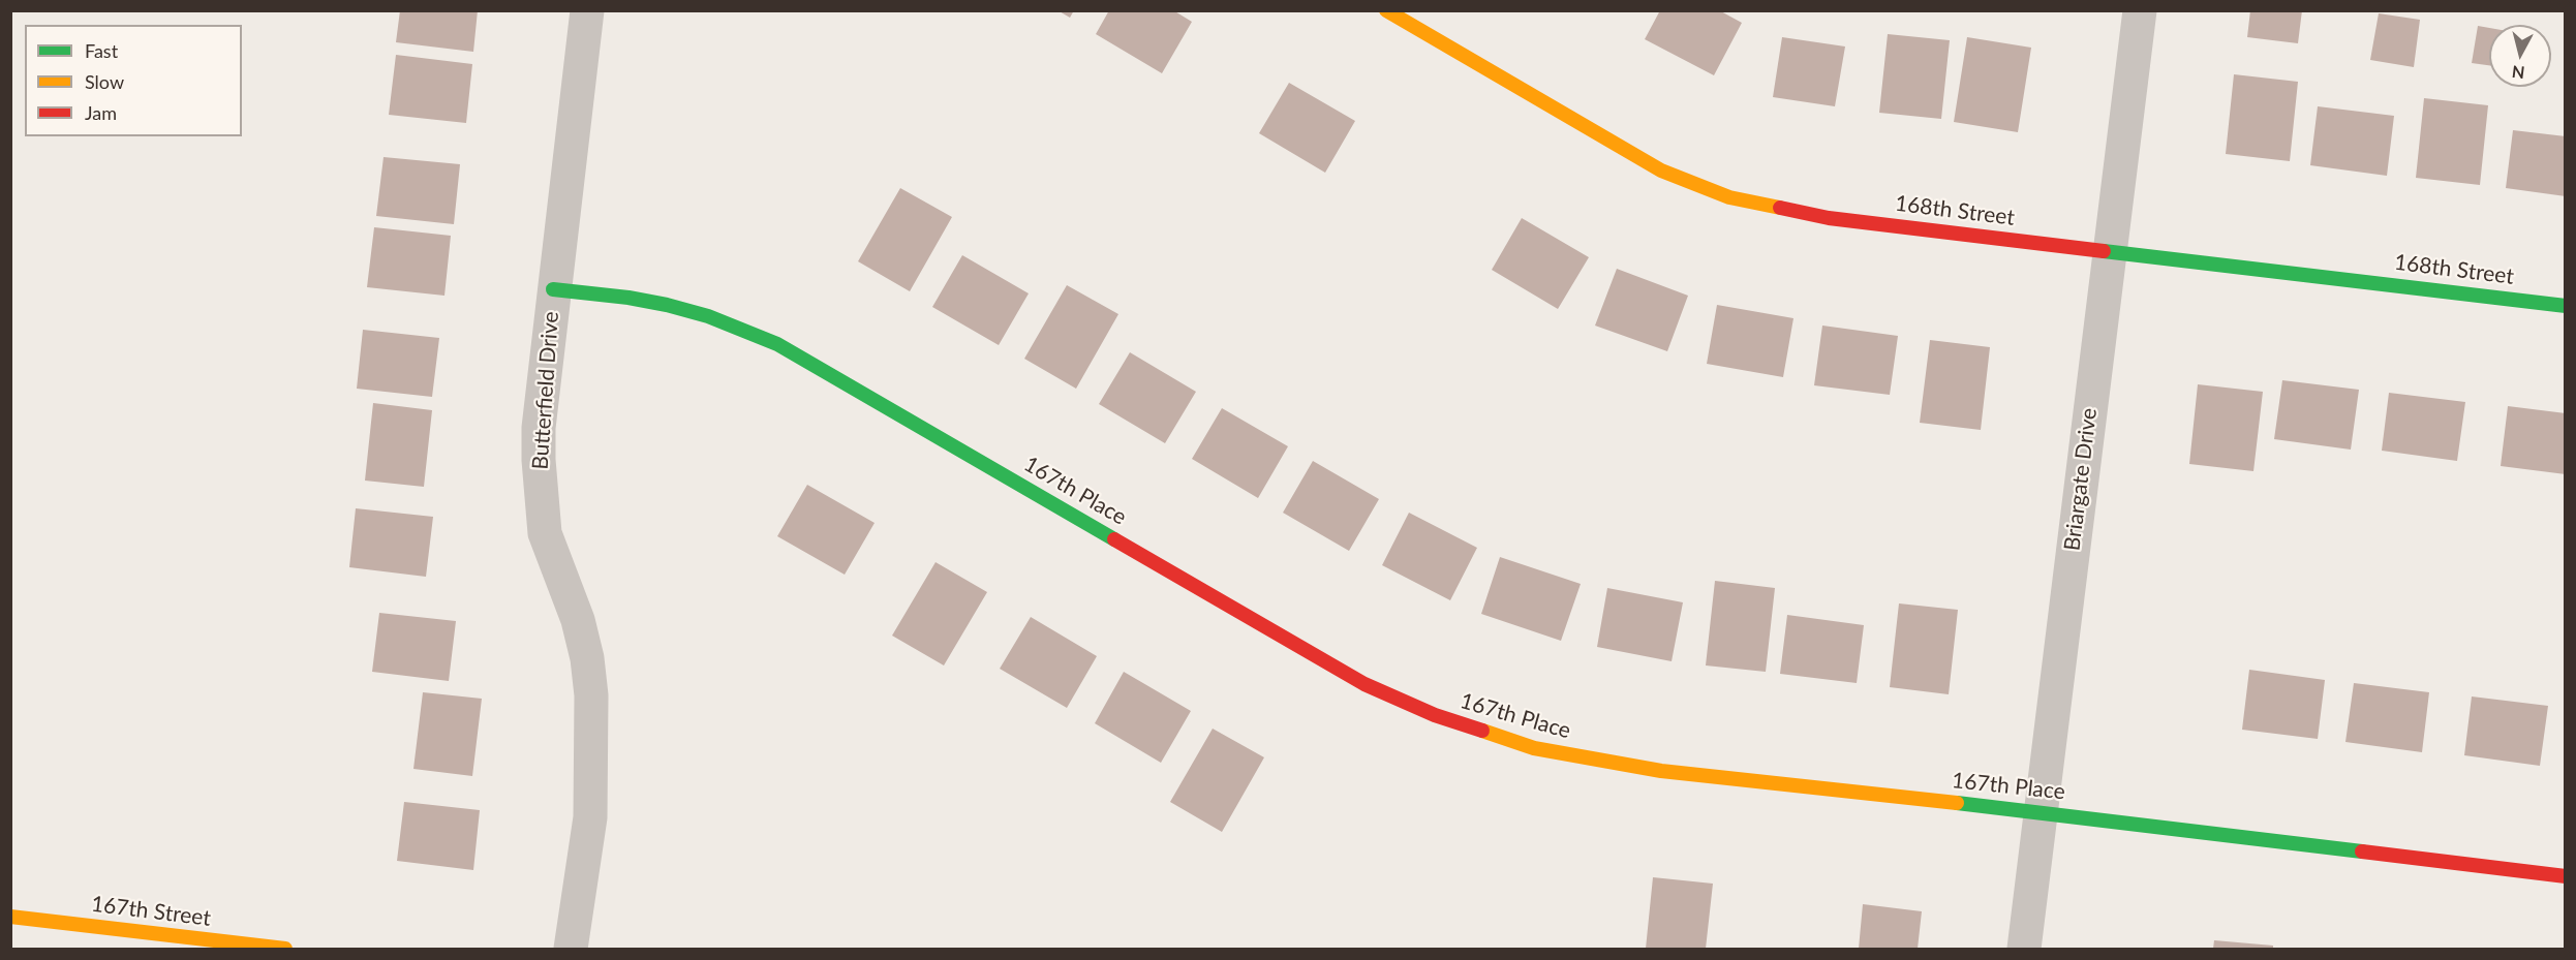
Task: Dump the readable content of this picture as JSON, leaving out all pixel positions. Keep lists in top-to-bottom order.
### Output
{
  "streets": {
    "street": [
      "168th Street",
      "Butterfield Drive",
      "Briargate Drive",
      "167th Place",
      "167th Street"
    ]
  },
  "crossings": [
    ["168th Street", "Briargate Drive"],
    ["Butterfield Drive", "167th Place"],
    ["Briargate Drive", "167th Place"]
  ],
  "legend": ["Fast", "Slow", "Jam"],
  "north": "bottom"
}
